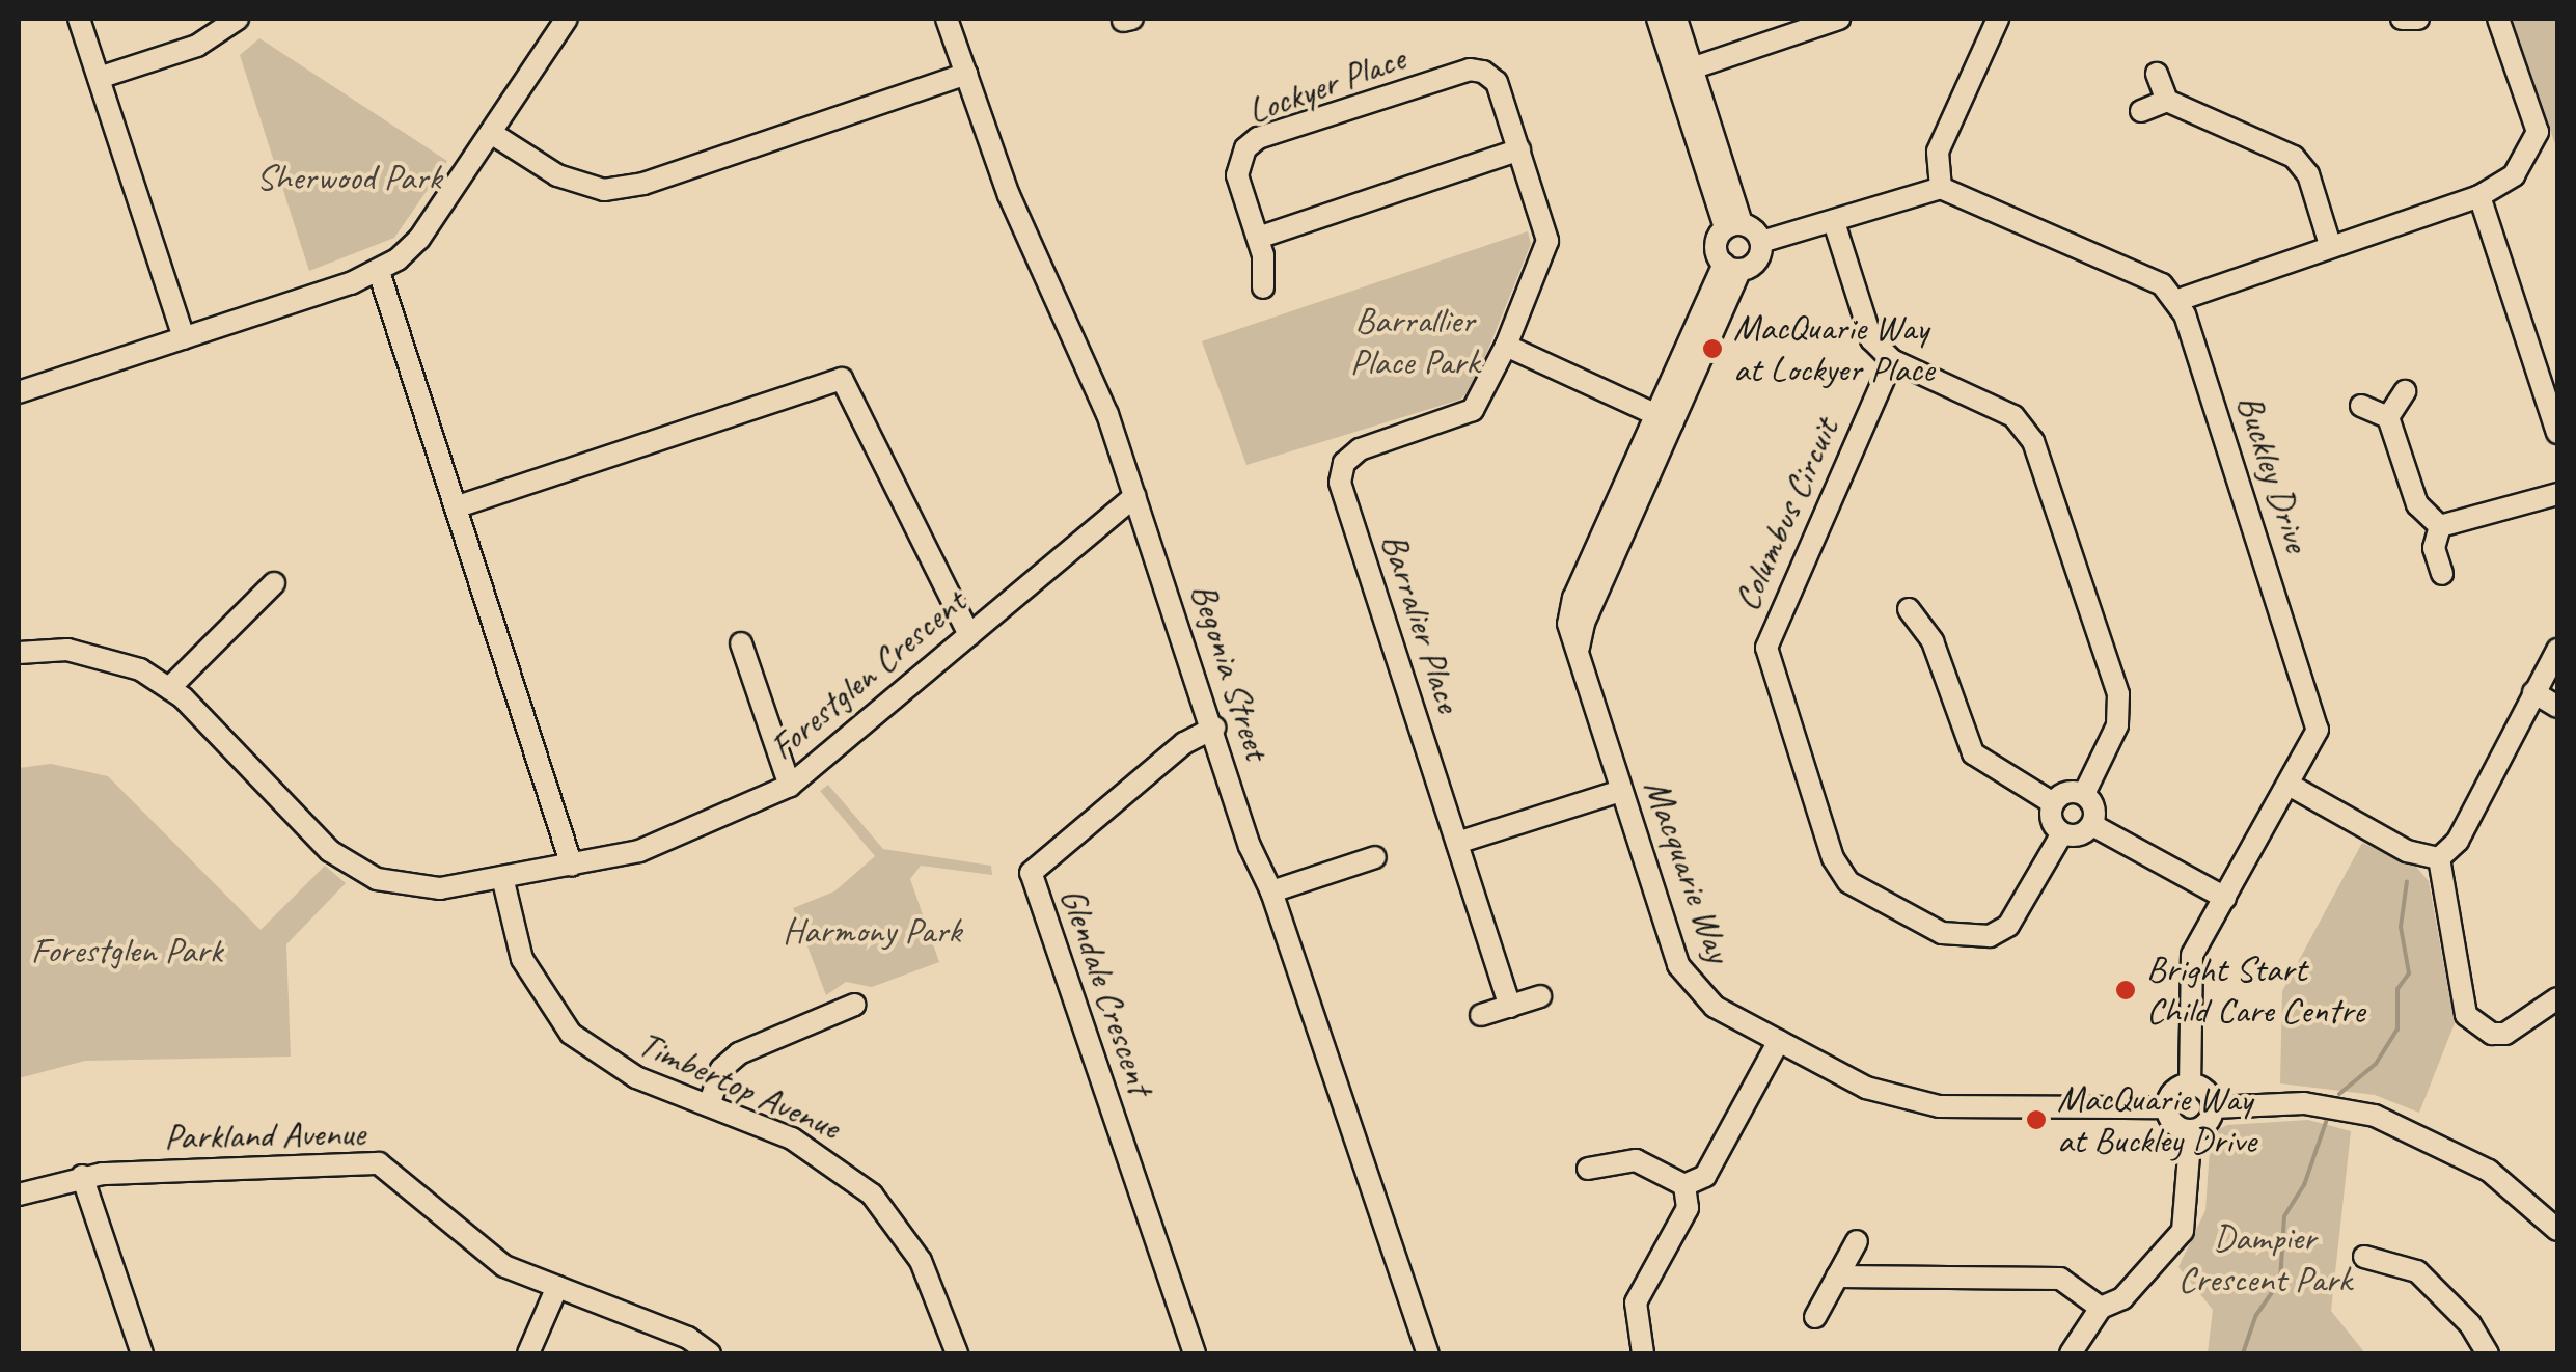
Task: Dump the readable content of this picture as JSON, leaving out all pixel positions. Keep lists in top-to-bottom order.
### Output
{
  "streets": {
    "street": [
      "Lockyer Place",
      "Buckley Drive",
      "Columbus Circuit",
      "Barralier Place",
      "Begonia Street",
      "Forestglen Crescent",
      "Macquarie Way",
      "Glendale Crescent",
      "Timbertop Avenue",
      "Parkland Avenue"
    ]
  },
  "crossings": [
    ["Lockyer Place", "Barralier Place"],
    ["Buckley Drive", "Macquarie Way"],
    ["Begonia Street", "Forestglen Crescent"],
    ["Begonia Street", "Glendale Crescent"],
    ["Forestglen Crescent", "Timbertop Avenue"]
  ],
  "parks": [
    "Sherwood Park",
    "Barrallier Place Park",
    "Harmony Park",
    "Forestglen Park",
    "Dampier Crescent Park"
  ],
  "places": ["MacQuarie Way at Lockyer Place", "Bright Start Child Care Centre", "MacQuarie Way at Buckley Drive"]
}
